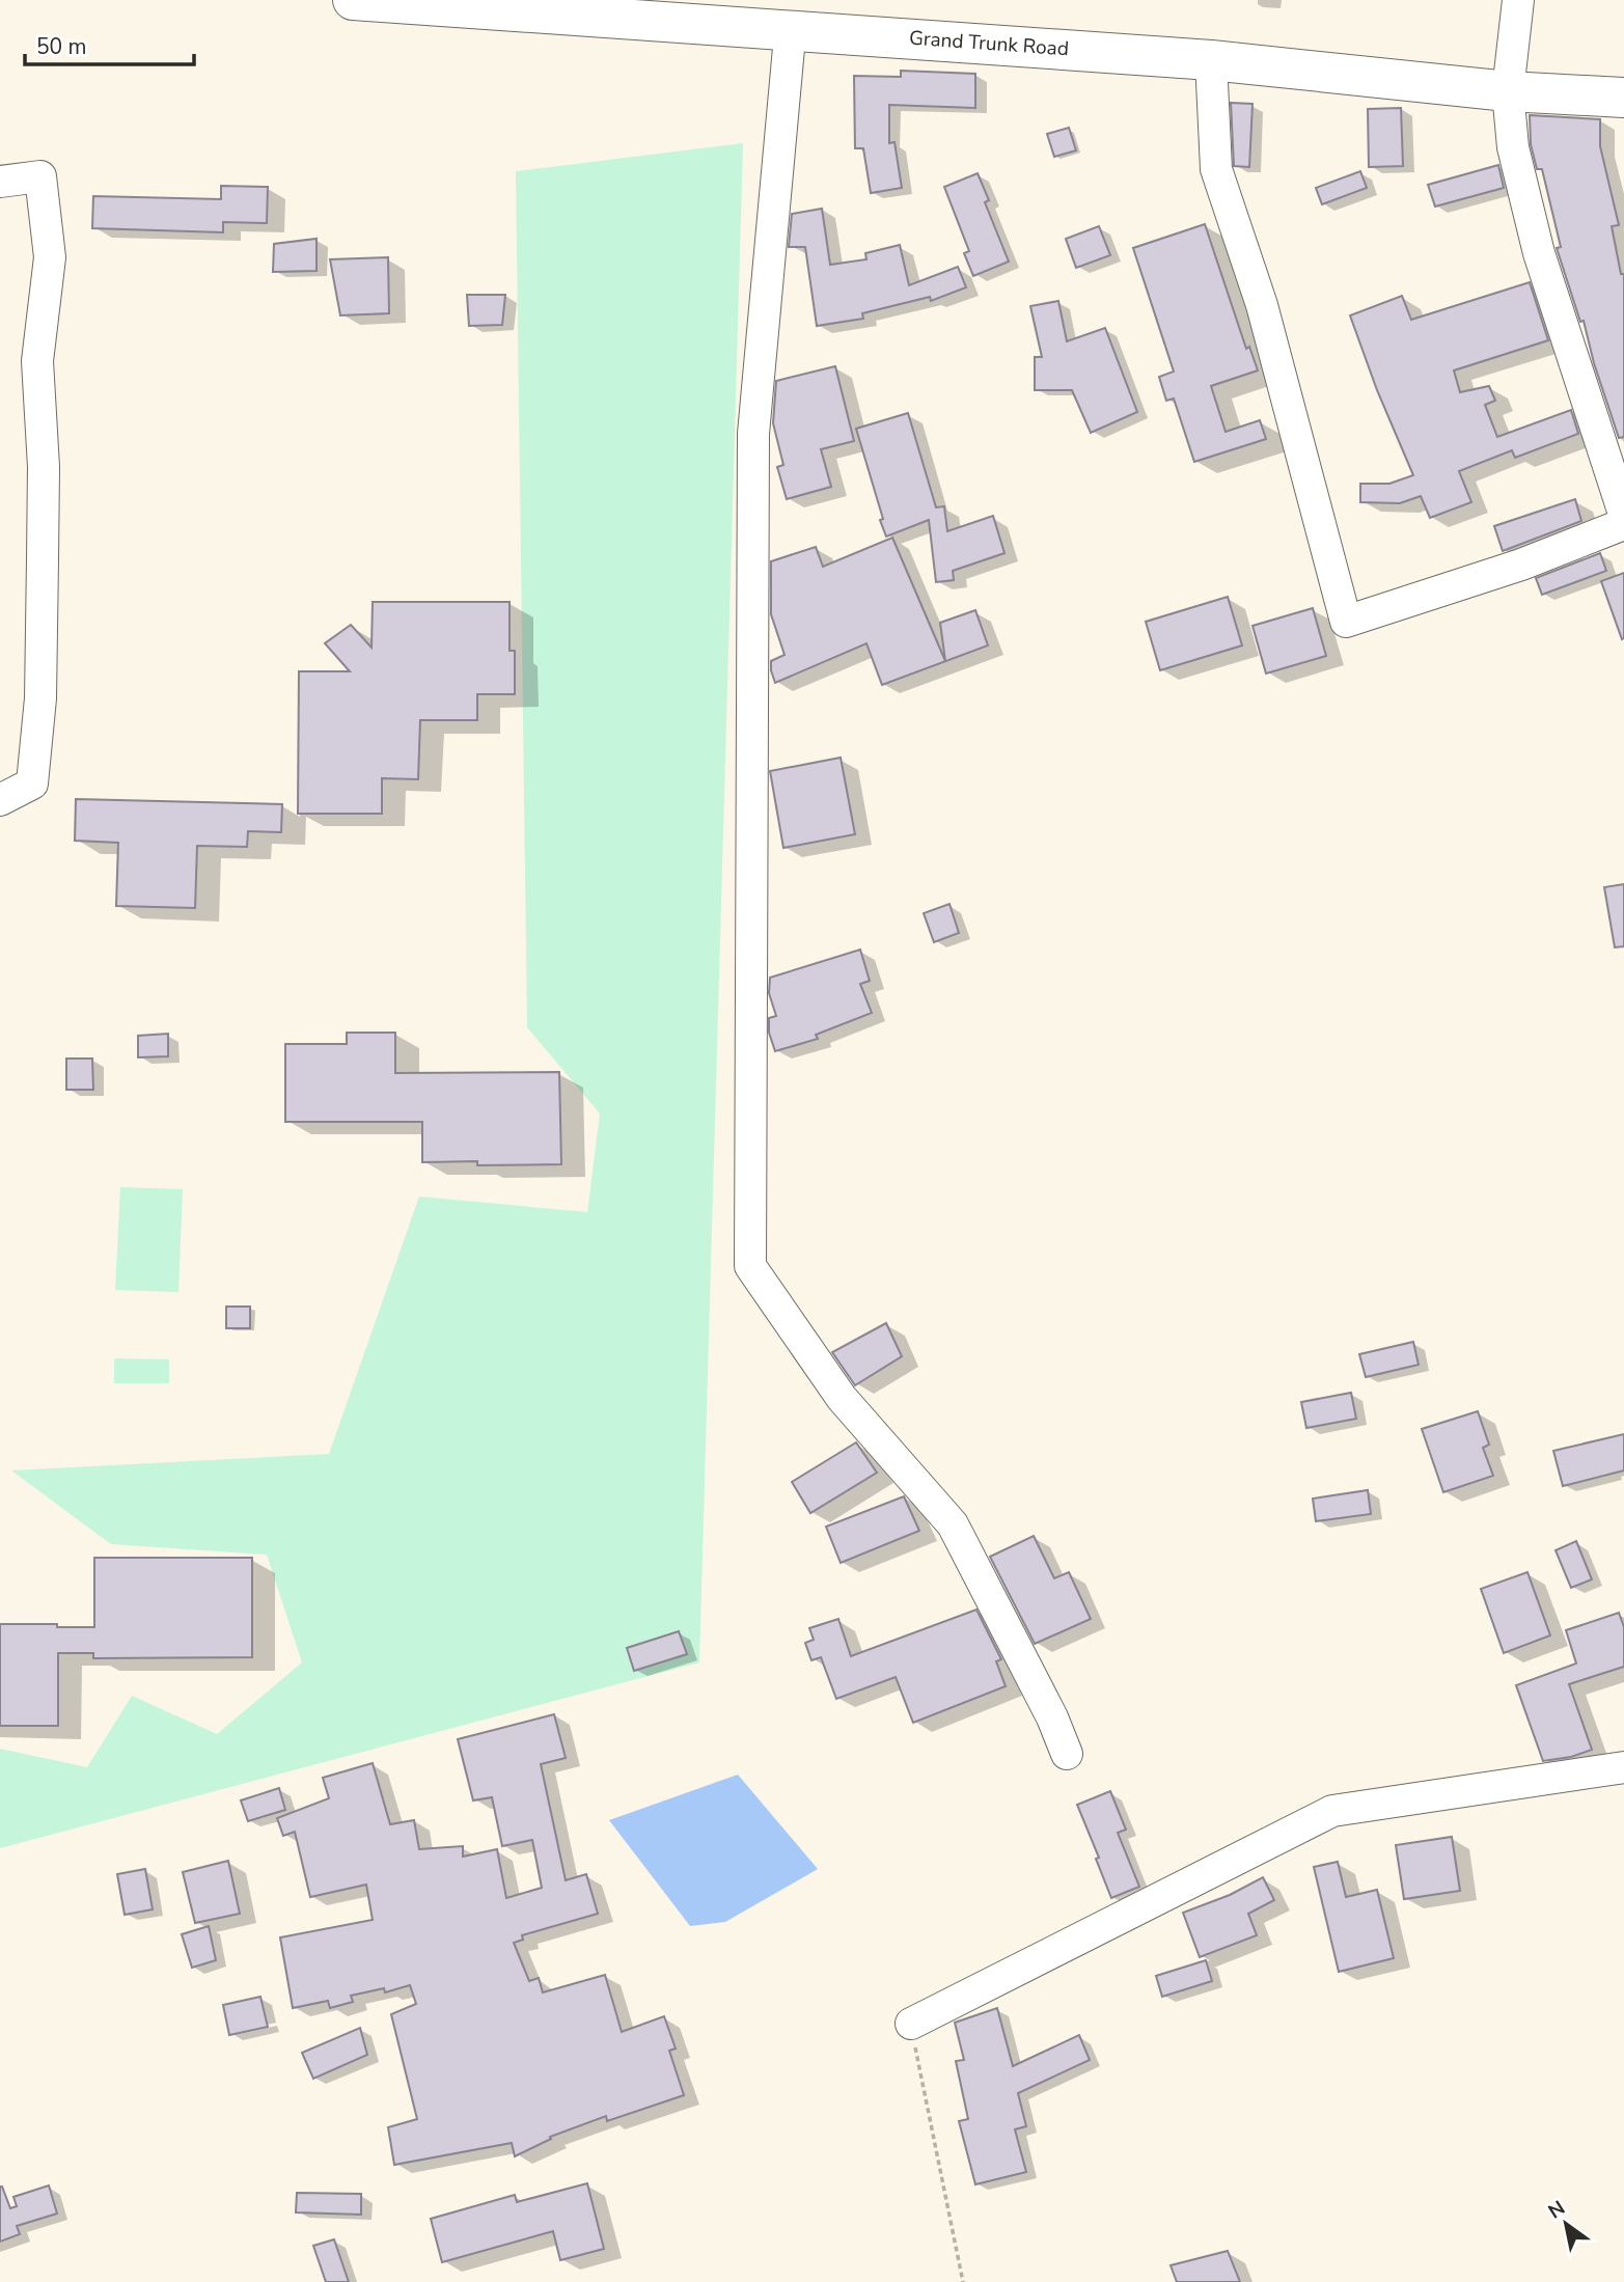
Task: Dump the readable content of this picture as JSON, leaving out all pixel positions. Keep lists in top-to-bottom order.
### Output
{
  "streets": {
    "highway": ["Grand Trunk Road"]
  },
  "scale_bar": "50 m",
  "north": "top left"
}
